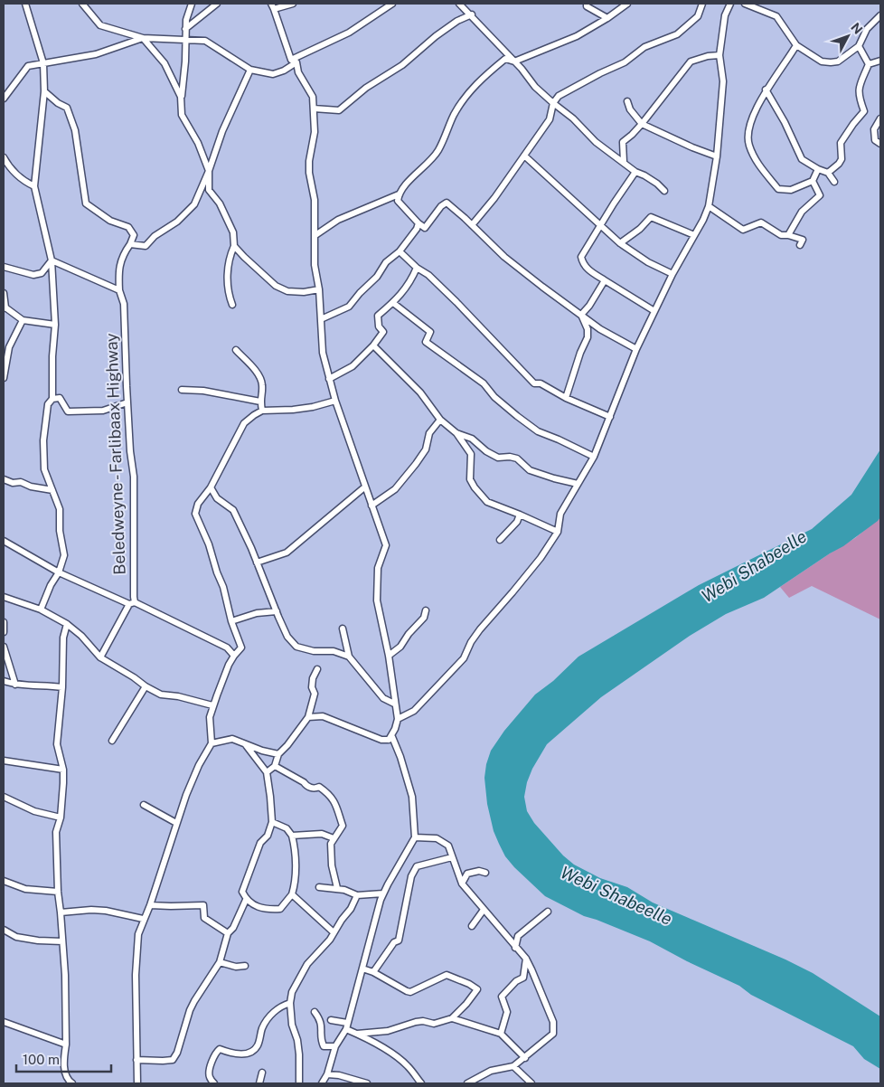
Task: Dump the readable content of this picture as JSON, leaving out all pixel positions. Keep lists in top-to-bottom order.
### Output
{
  "streets": {
    "street": ["Beledweyne - Farlibaax Highway"]
  },
  "water": ["Webi Shabeelle"],
  "scale_bar": "100 m",
  "north": "top right"
}
